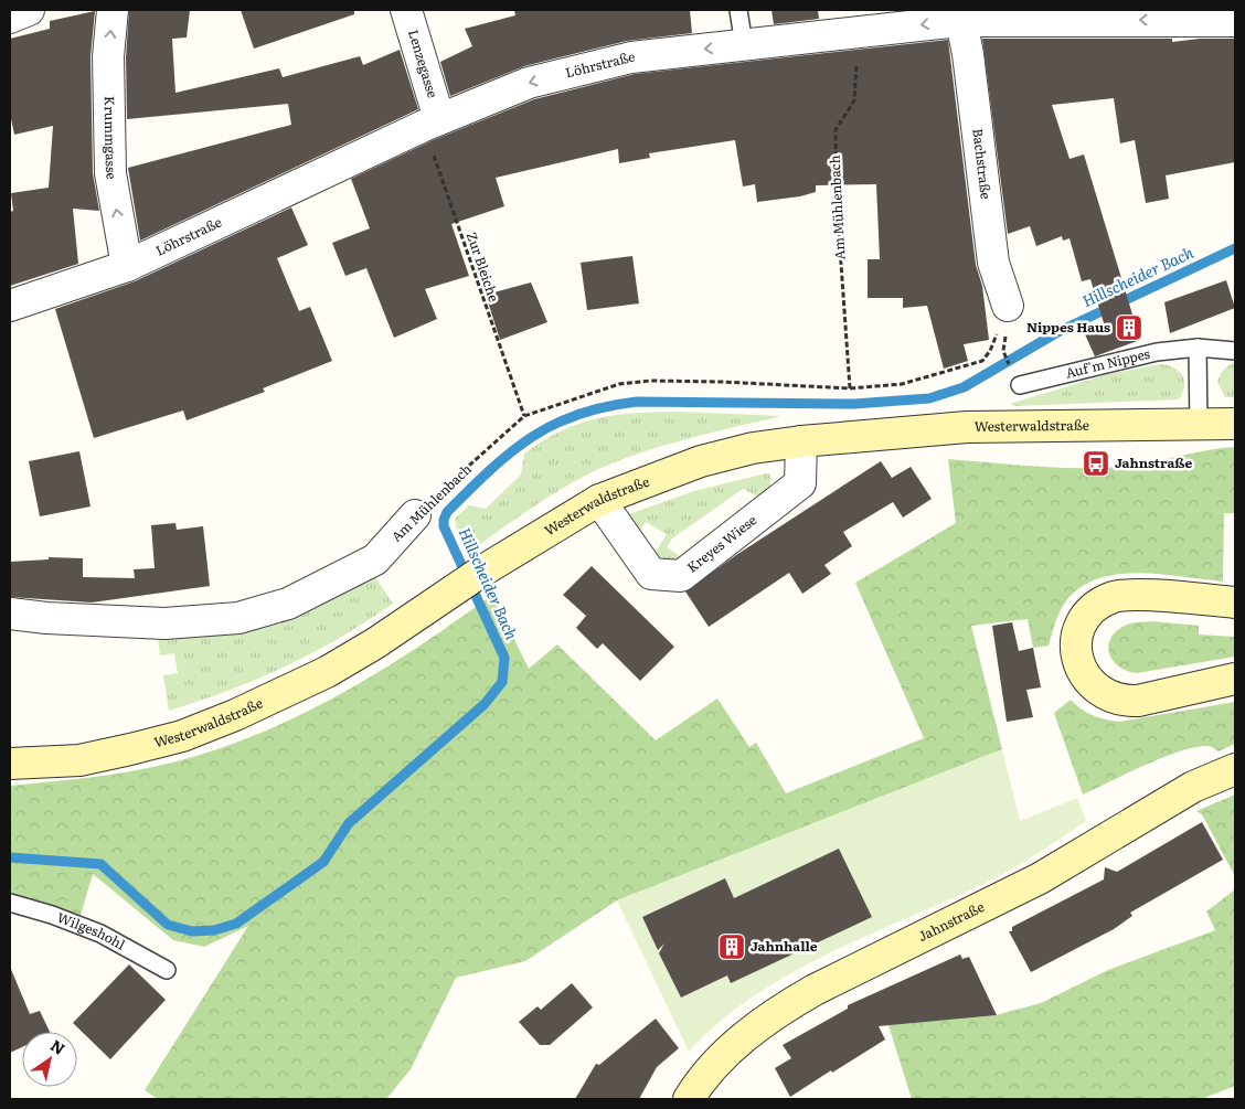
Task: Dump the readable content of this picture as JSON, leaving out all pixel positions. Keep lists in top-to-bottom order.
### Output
{
  "streets": {
    "main road": ["Westerwaldstraße", "Jahnstraße"],
    "street": [
      "Lenzegasse",
      "Löhrstraße",
      "Krummgasse",
      "Bachstraße",
      "Am Mühlenbach",
      "Kreyes Wiese"
    ],
    "lane": ["Auf'm Nippes", "Wilgeshohl"],
    "path": ["Zur Bleiche"]
  },
  "crossings": [
    ["Lenzegasse", "Löhrstraße"],
    ["Lenzegasse", "Zur Bleiche"],
    ["Löhrstraße", "Krummgasse"],
    ["Löhrstraße", "Bachstraße"],
    ["Löhrstraße", "Am Mühlenbach"],
    ["Löhrstraße", "Zur Bleiche"],
    ["Bachstraße", "Am Mühlenbach"],
    ["Am Mühlenbach", "Zur Bleiche"],
    ["Westerwaldstraße", "Kreyes Wiese"]
  ],
  "one_way": ["Löhrstraße", "Krummgasse"],
  "water": ["Hillscheider Bach"],
  "places": {
    "building": ["Nippes Haus", "Jahnhalle"],
    "bus stop": ["Jahnstraße"]
  },
  "north": "top right"
}
